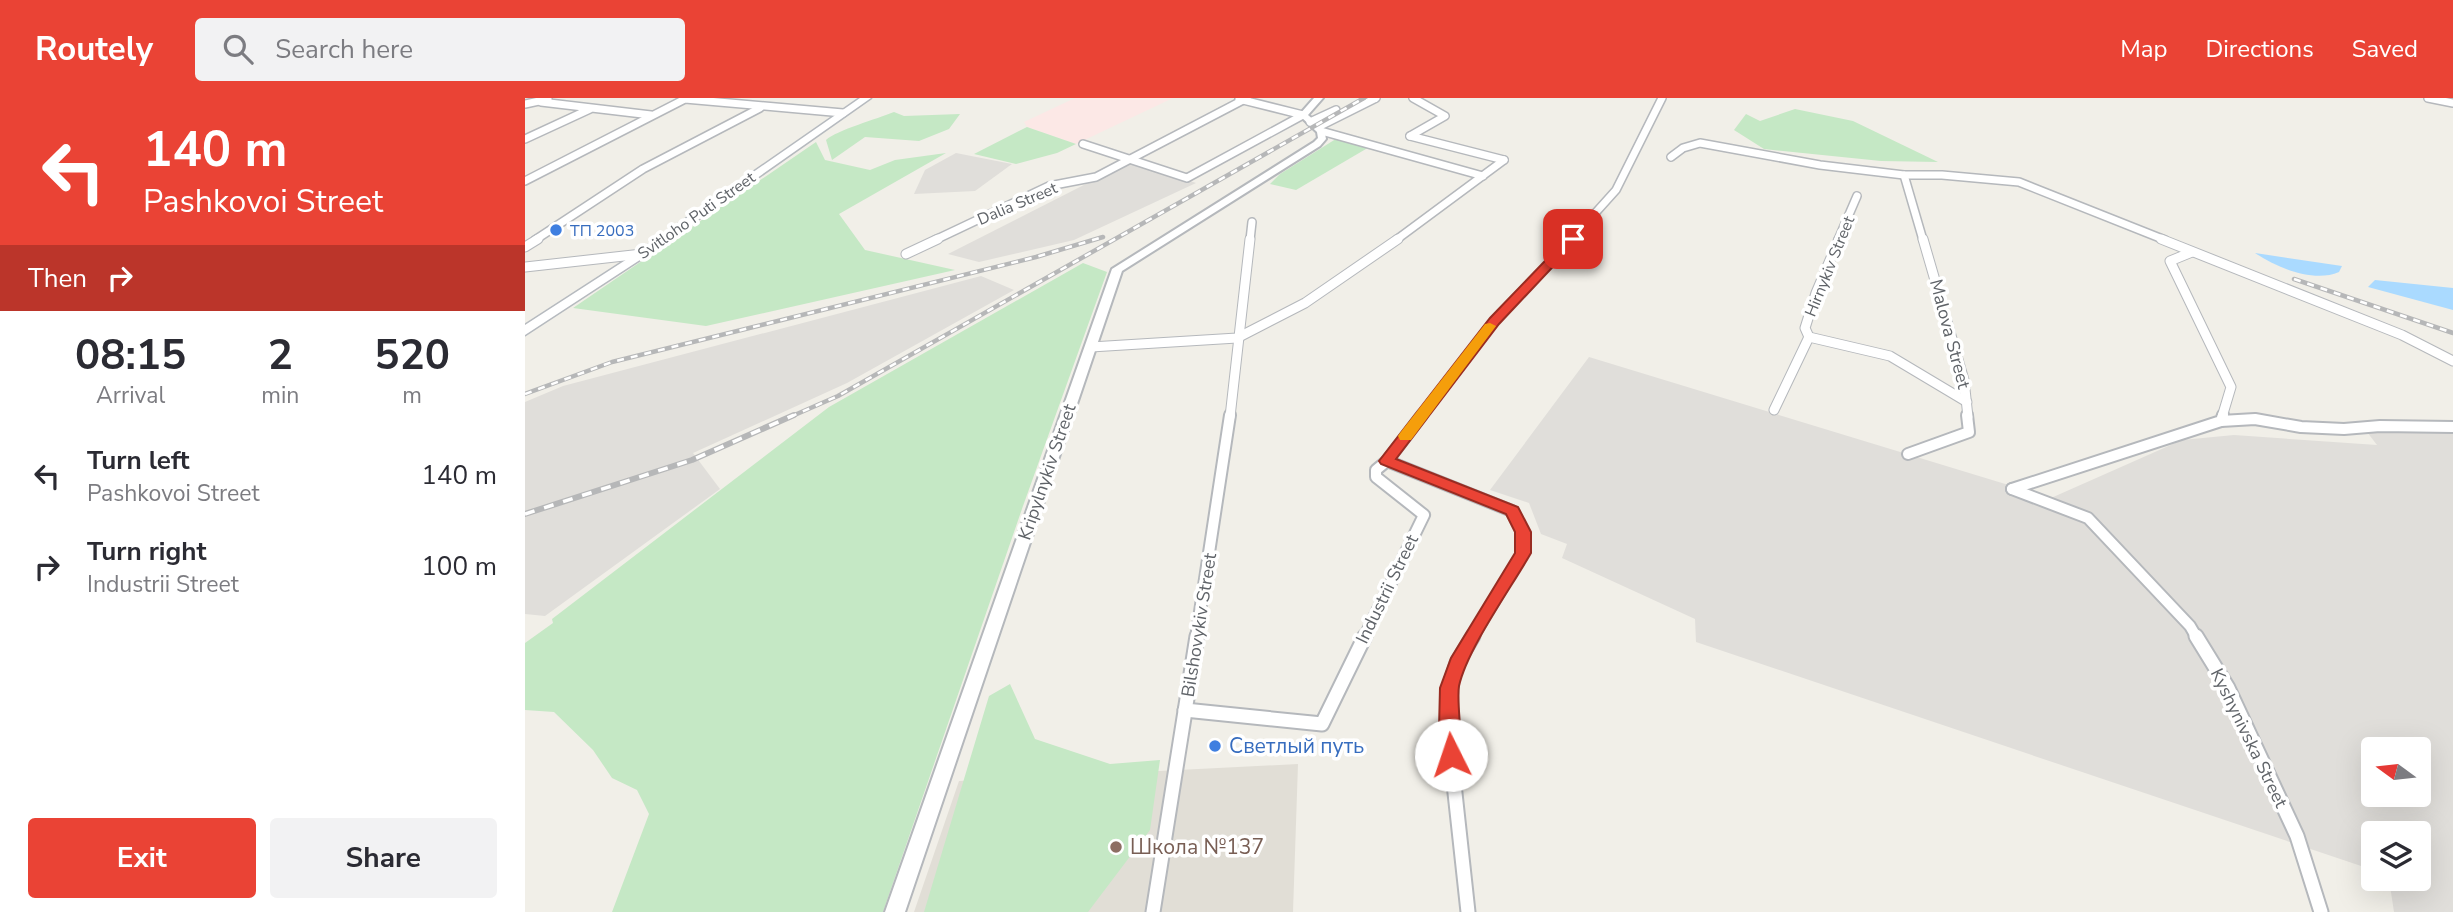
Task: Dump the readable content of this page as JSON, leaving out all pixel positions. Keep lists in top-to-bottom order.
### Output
{
  "streets": {
    "main road": ["Svitloho Puti Street"],
    "street": [
      "Dalia Street",
      "Hirnykiv Street",
      "Malova Street",
      "Kripylnykiv Street",
      "Industrii Street",
      "Bilshovykiv Street",
      "Kyshynivska Street"
    ]
  },
  "crossings": [
    ["Hirnykiv Street", "Malova Street"],
    ["Industrii Street", "Bilshovykiv Street"]
  ],
  "places": ["ТП 2003", "Светлый путь", "Школа №137"],
  "north": "left",
  "page": {
    "header": "Routely",
    "search": "Search here",
    "nav": ["Map", "Directions", "Saved"],
    "turn": ["140 m", "Pashkovoi Street"],
    "then": "Then",
    "eta": [
      "08:15",
      "Arrival",
      "2",
      "min",
      "520",
      "m"
    ],
    "list": [
      {
        "name": "Turn left",
        "note": "Pashkovoi Street",
        "value": "140 m"
      },
      {
        "name": "Turn right",
        "note": "Industrii Street",
        "value": "100 m"
      }
    ],
    "buttons": ["Exit", "Share"]
  }
}
